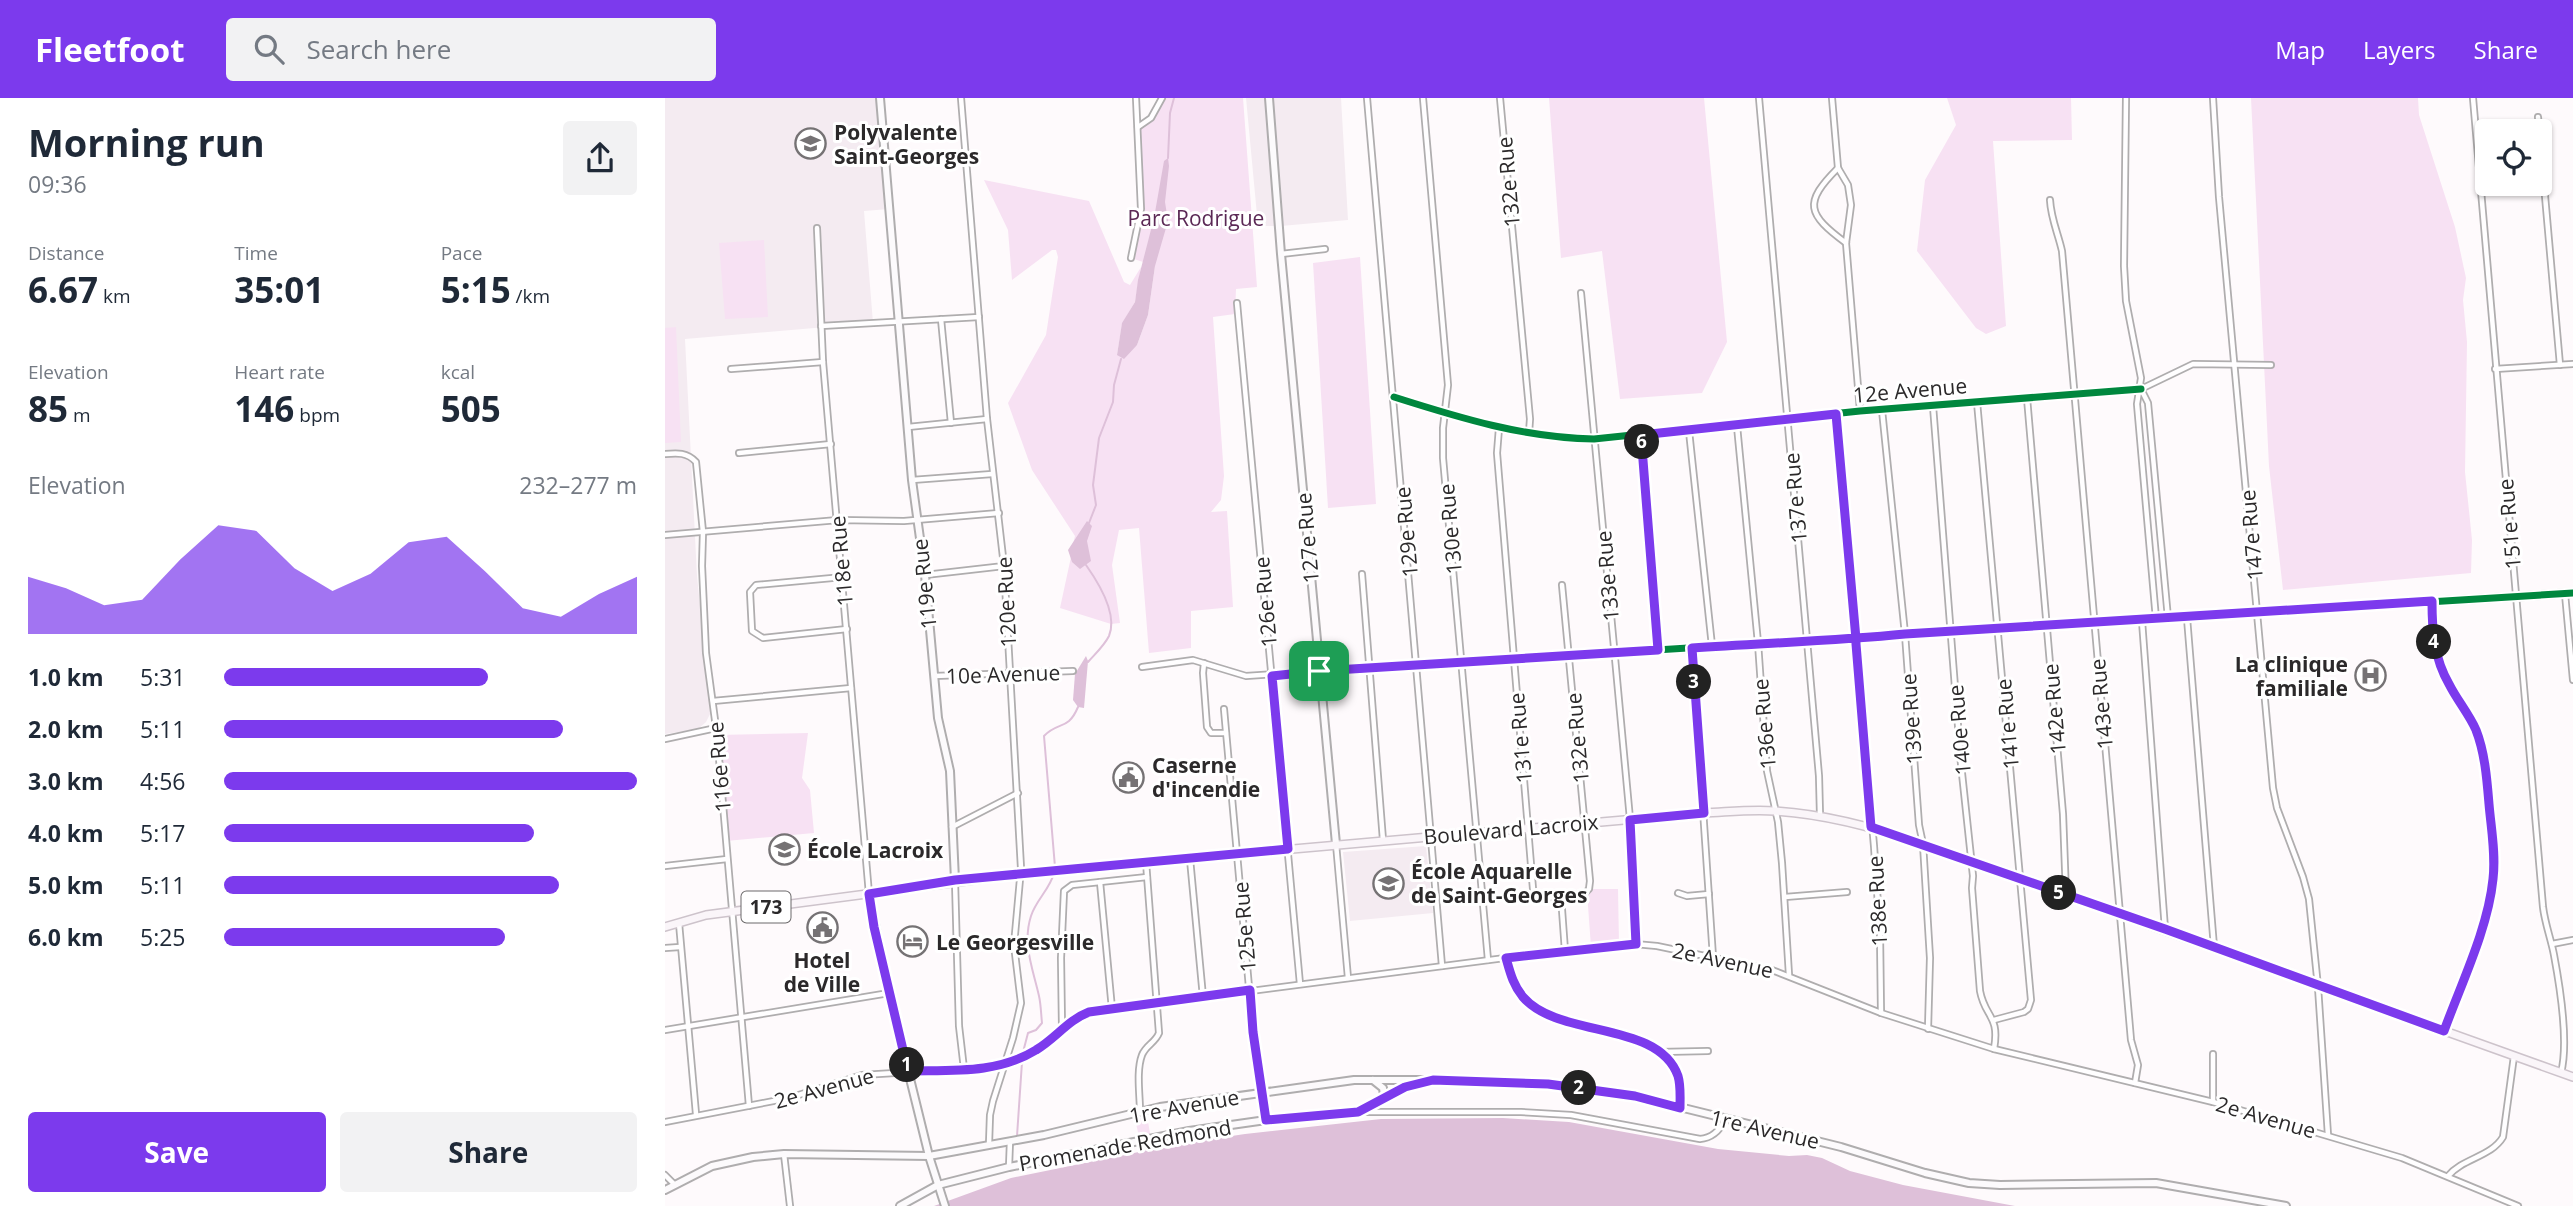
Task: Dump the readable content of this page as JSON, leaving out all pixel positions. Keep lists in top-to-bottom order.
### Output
{
  "streets": {
    "main road": ["Boulevard Lacroix", "173"],
    "street": [
      "132e Rue",
      "12e Avenue",
      "137e Rue",
      "151e Rue",
      "130e Rue",
      "129e Rue",
      "147e Rue",
      "127e Rue",
      "118e Rue",
      "133e Rue",
      "119e Rue",
      "120e Rue",
      "126e Rue",
      "10e Avenue",
      "143e Rue",
      "142e Rue",
      "139e Rue",
      "136e Rue",
      "141e Rue",
      "140e Rue",
      "131e Rue",
      "116e Rue",
      "138e Rue",
      "125e Rue",
      "2e Avenue",
      "1re Avenue",
      "Promenade Redmond"
    ]
  },
  "crossings": [
    ["132e Rue", "12e Avenue"],
    ["132e Rue", "131e Rue"],
    ["132e Rue", "Boulevard Lacroix"],
    ["12e Avenue", "137e Rue"],
    ["12e Avenue", "130e Rue"],
    ["12e Avenue", "129e Rue"],
    ["12e Avenue", "147e Rue"],
    ["12e Avenue", "133e Rue"],
    ["12e Avenue", "143e Rue"],
    ["12e Avenue", "142e Rue"],
    ["12e Avenue", "139e Rue"],
    ["12e Avenue", "136e Rue"],
    ["12e Avenue", "141e Rue"],
    ["12e Avenue", "140e Rue"],
    ["12e Avenue", "131e Rue"],
    ["12e Avenue", "138e Rue"],
    ["137e Rue", "Boulevard Lacroix"],
    ["151e Rue", "Boulevard Lacroix"],
    ["130e Rue", "Boulevard Lacroix"],
    ["130e Rue", "2e Avenue"],
    ["129e Rue", "Boulevard Lacroix"],
    ["129e Rue", "2e Avenue"],
    ["147e Rue", "Boulevard Lacroix"],
    ["147e Rue", "2e Avenue"],
    ["127e Rue", "Boulevard Lacroix"],
    ["127e Rue", "2e Avenue"],
    ["118e Rue", "173"],
    ["133e Rue", "Boulevard Lacroix"],
    ["133e Rue", "2e Avenue"],
    ["119e Rue", "10e Avenue"],
    ["119e Rue", "Boulevard Lacroix"],
    ["119e Rue", "173"],
    ["119e Rue", "2e Avenue"],
    ["120e Rue", "10e Avenue"],
    ["120e Rue", "2e Avenue"],
    ["120e Rue", "1re Avenue"],
    ["126e Rue", "Boulevard Lacroix"],
    ["126e Rue", "2e Avenue"],
    ["143e Rue", "Boulevard Lacroix"],
    ["143e Rue", "2e Avenue"],
    ["142e Rue", "Boulevard Lacroix"],
    ["139e Rue", "Boulevard Lacroix"],
    ["139e Rue", "2e Avenue"],
    ["136e Rue", "Boulevard Lacroix"],
    ["136e Rue", "2e Avenue"],
    ["141e Rue", "140e Rue"],
    ["141e Rue", "Boulevard Lacroix"],
    ["140e Rue", "Boulevard Lacroix"],
    ["140e Rue", "2e Avenue"],
    ["131e Rue", "Boulevard Lacroix"],
    ["116e Rue", "173"],
    ["116e Rue", "2e Avenue"],
    ["Boulevard Lacroix", "138e Rue"],
    ["Boulevard Lacroix", "173"],
    ["Boulevard Lacroix", "125e Rue"],
    ["138e Rue", "2e Avenue"],
    ["125e Rue", "2e Avenue"],
    ["125e Rue", "1re Avenue"],
    ["125e Rue", "Promenade Redmond"],
    ["1re Avenue", "Promenade Redmond"]
  ],
  "parks": ["Parc Rodrigue"],
  "places": {
    "school or university": ["Polyvalente Saint-Georges", "École Lacroix", "École Aquarelle de Saint-Georges"],
    "hospital": ["La clinique familiale"],
    "public building": ["Caserne d'incendie", "Hotel de Ville"],
    "hotel": ["Le Georgesville"]
  },
  "page": {
    "header": "Fleetfoot",
    "search": "Search here",
    "nav": ["Map", "Layers", "Share"],
    "heading": ["Morning run", "09:36"],
    "stats": [
      ["Distance", "6.67 km"],
      ["Time", "35:01"],
      ["Pace", "5:15 /km"],
      ["Elevation", "85 m"],
      ["Heart rate", "146 bpm"],
      ["kcal", "505"]
    ],
    "pins": [
      "6",
      "4",
      "3",
      "5",
      "1",
      "2"
    ],
    "chart": ["Elevation", "232–277 m"],
    "list": [
      {
        "name": "1.0 km",
        "note": "5:31"
      },
      {
        "name": "2.0 km",
        "note": "5:11"
      },
      {
        "name": "3.0 km",
        "note": "4:56"
      },
      {
        "name": "4.0 km",
        "note": "5:17"
      },
      {
        "name": "5.0 km",
        "note": "5:11"
      },
      {
        "name": "6.0 km",
        "note": "5:25"
      }
    ],
    "buttons": ["Save", "Share"]
  }
}
